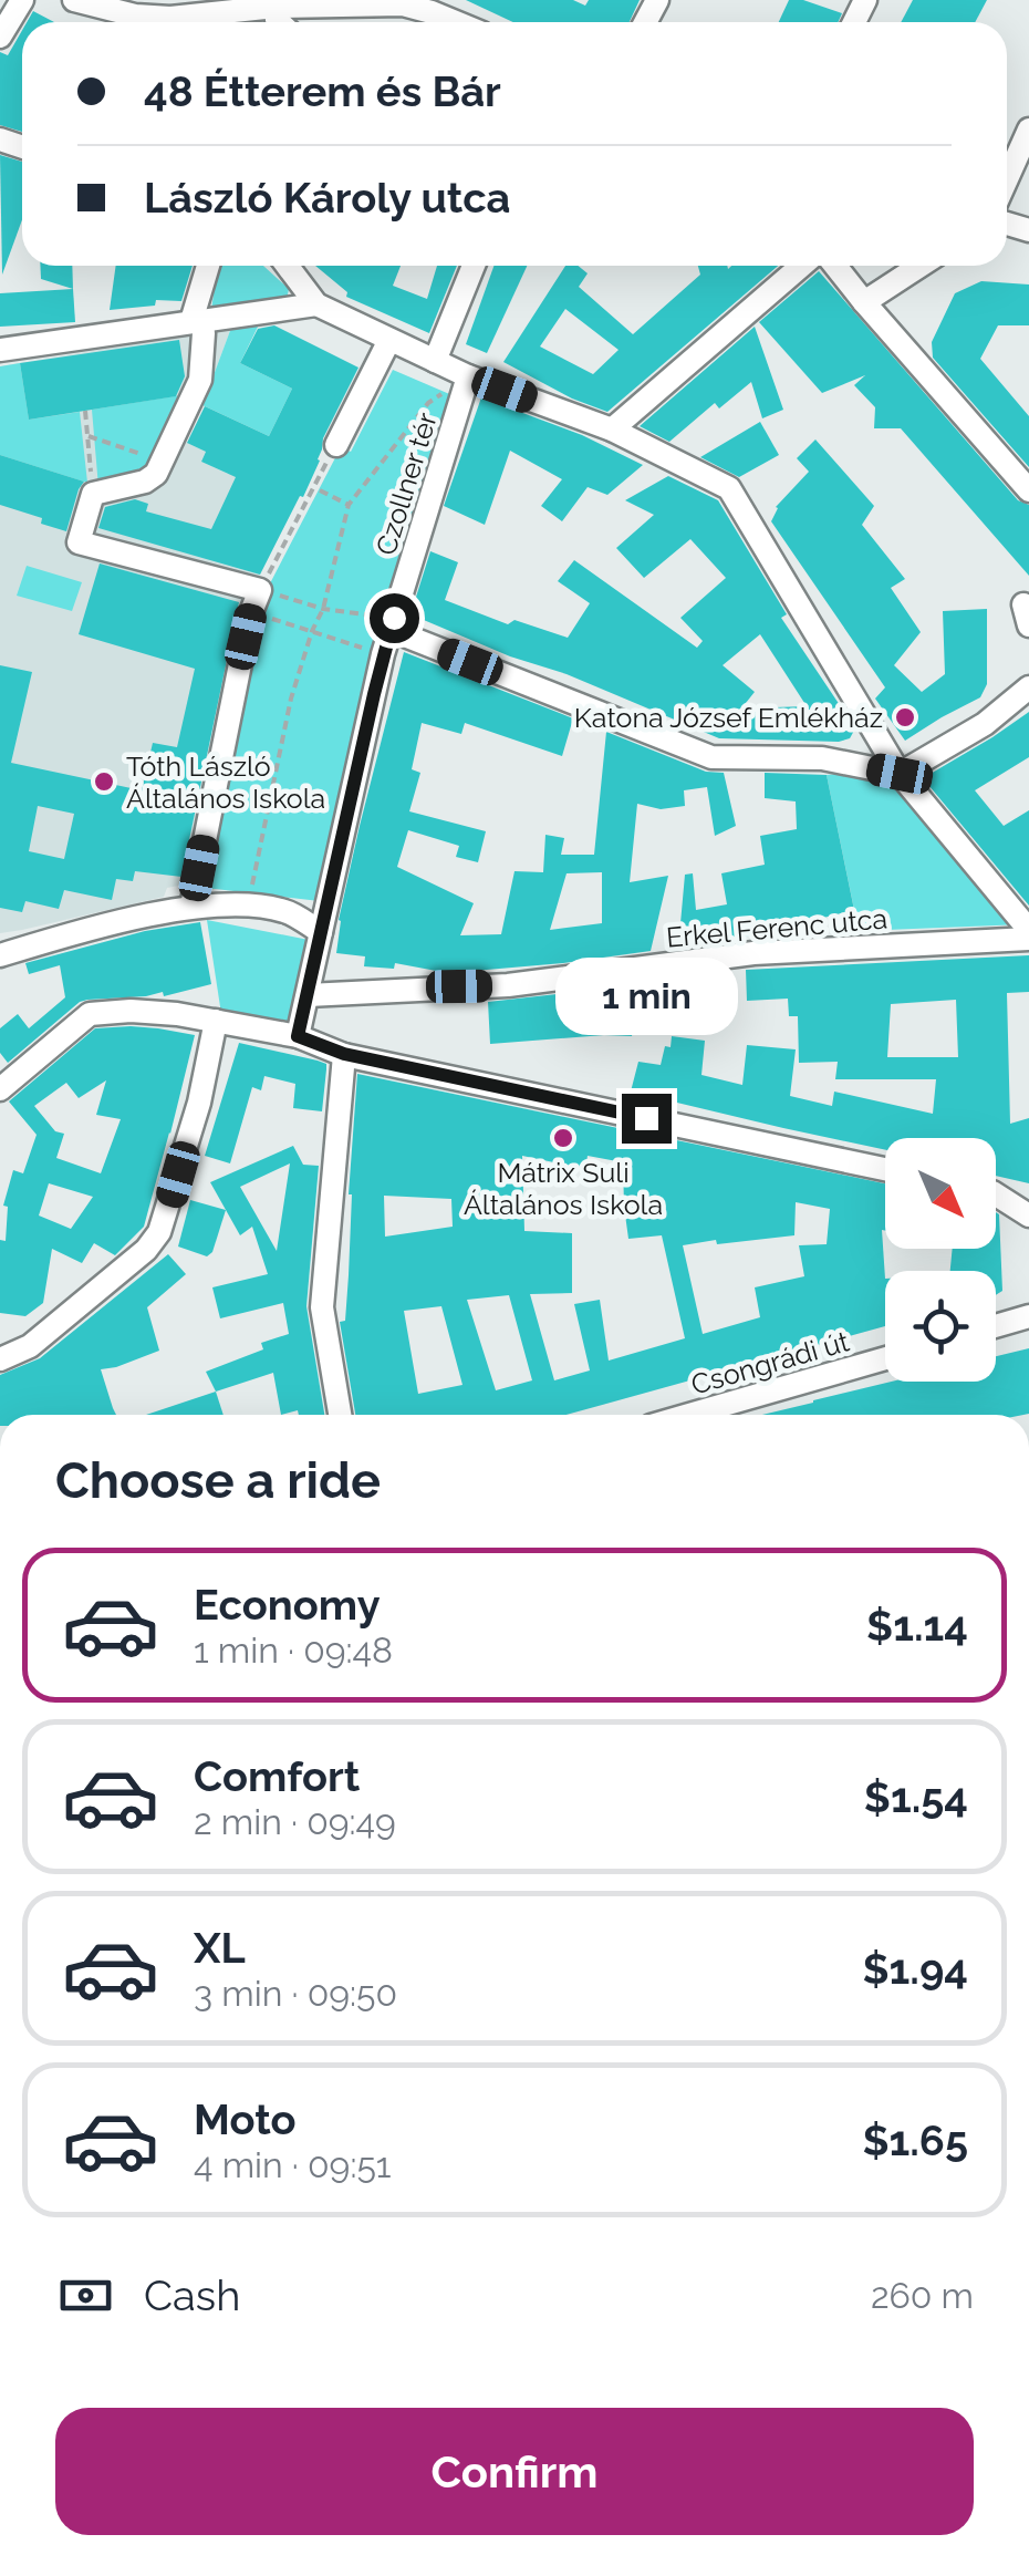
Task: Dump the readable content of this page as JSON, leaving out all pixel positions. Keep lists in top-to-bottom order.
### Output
{
  "streets": {
    "street": ["Czollner tér", "Erkel Ferenc utca", "Csongrádi út"]
  },
  "crossings": [
    ["Czollner tér", "Erkel Ferenc utca"]
  ],
  "places": ["Katona József Emlékház", "Tóth László Általános Iskola", "Mátrix Suli Általános Iskola"],
  "north": "bottom right",
  "page": {
    "banner": ["48 Étterem és Bár", "László Károly utca"],
    "bubble": "1 min",
    "heading": "Choose a ride",
    "list": [
      {
        "name": "Economy",
        "note": "1 min · 09:48",
        "value": "$1.14"
      },
      {
        "name": "Comfort",
        "note": "2 min · 09:49",
        "value": "$1.54"
      },
      {
        "name": "XL",
        "note": "3 min · 09:50",
        "value": "$1.94"
      },
      {
        "name": "Moto",
        "note": "4 min · 09:51",
        "value": "$1.65"
      }
    ],
    "pay": ["Cash", "260 m"],
    "buttons": "Confirm"
  }
}
